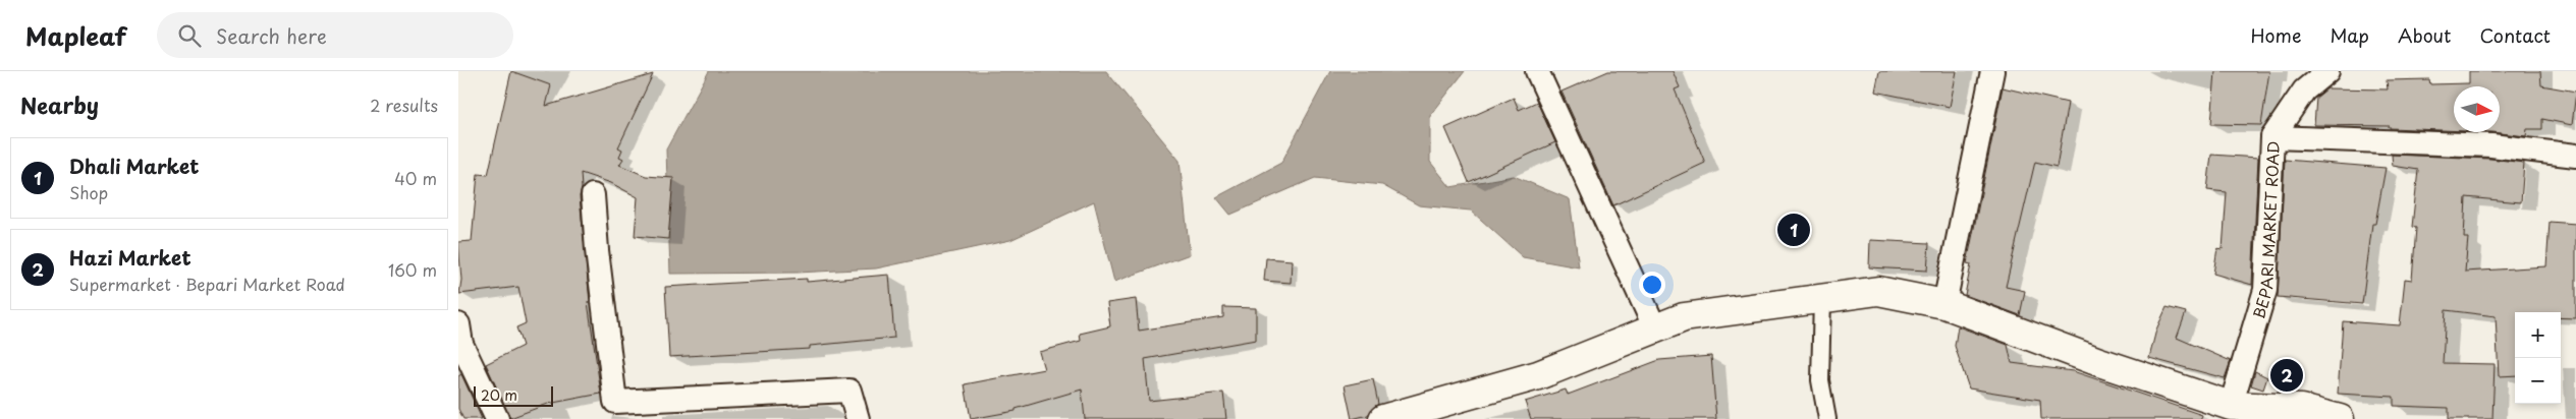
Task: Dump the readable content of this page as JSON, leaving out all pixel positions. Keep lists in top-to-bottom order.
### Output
{
  "streets": {
    "street": ["BEPARI MARKET ROAD"]
  },
  "scale_bar": "20 m",
  "north": "right",
  "page": {
    "header": "Mapleaf",
    "search": "Search here",
    "nav": [
      "Home",
      "Map",
      "About",
      "Contact"
    ],
    "heading": ["Nearby", "2 results"],
    "list": [
      {
        "mark": "1",
        "name": "Dhali Market",
        "note": "Shop",
        "value": "40 m"
      },
      {
        "mark": "2",
        "name": "Hazi Market",
        "note": "Supermarket · Bepari Market Road",
        "value": "160 m"
      }
    ],
    "pins": ["1", "2"],
    "map_buttons": ["+", "−"],
    "scale": "20 m"
  }
}
